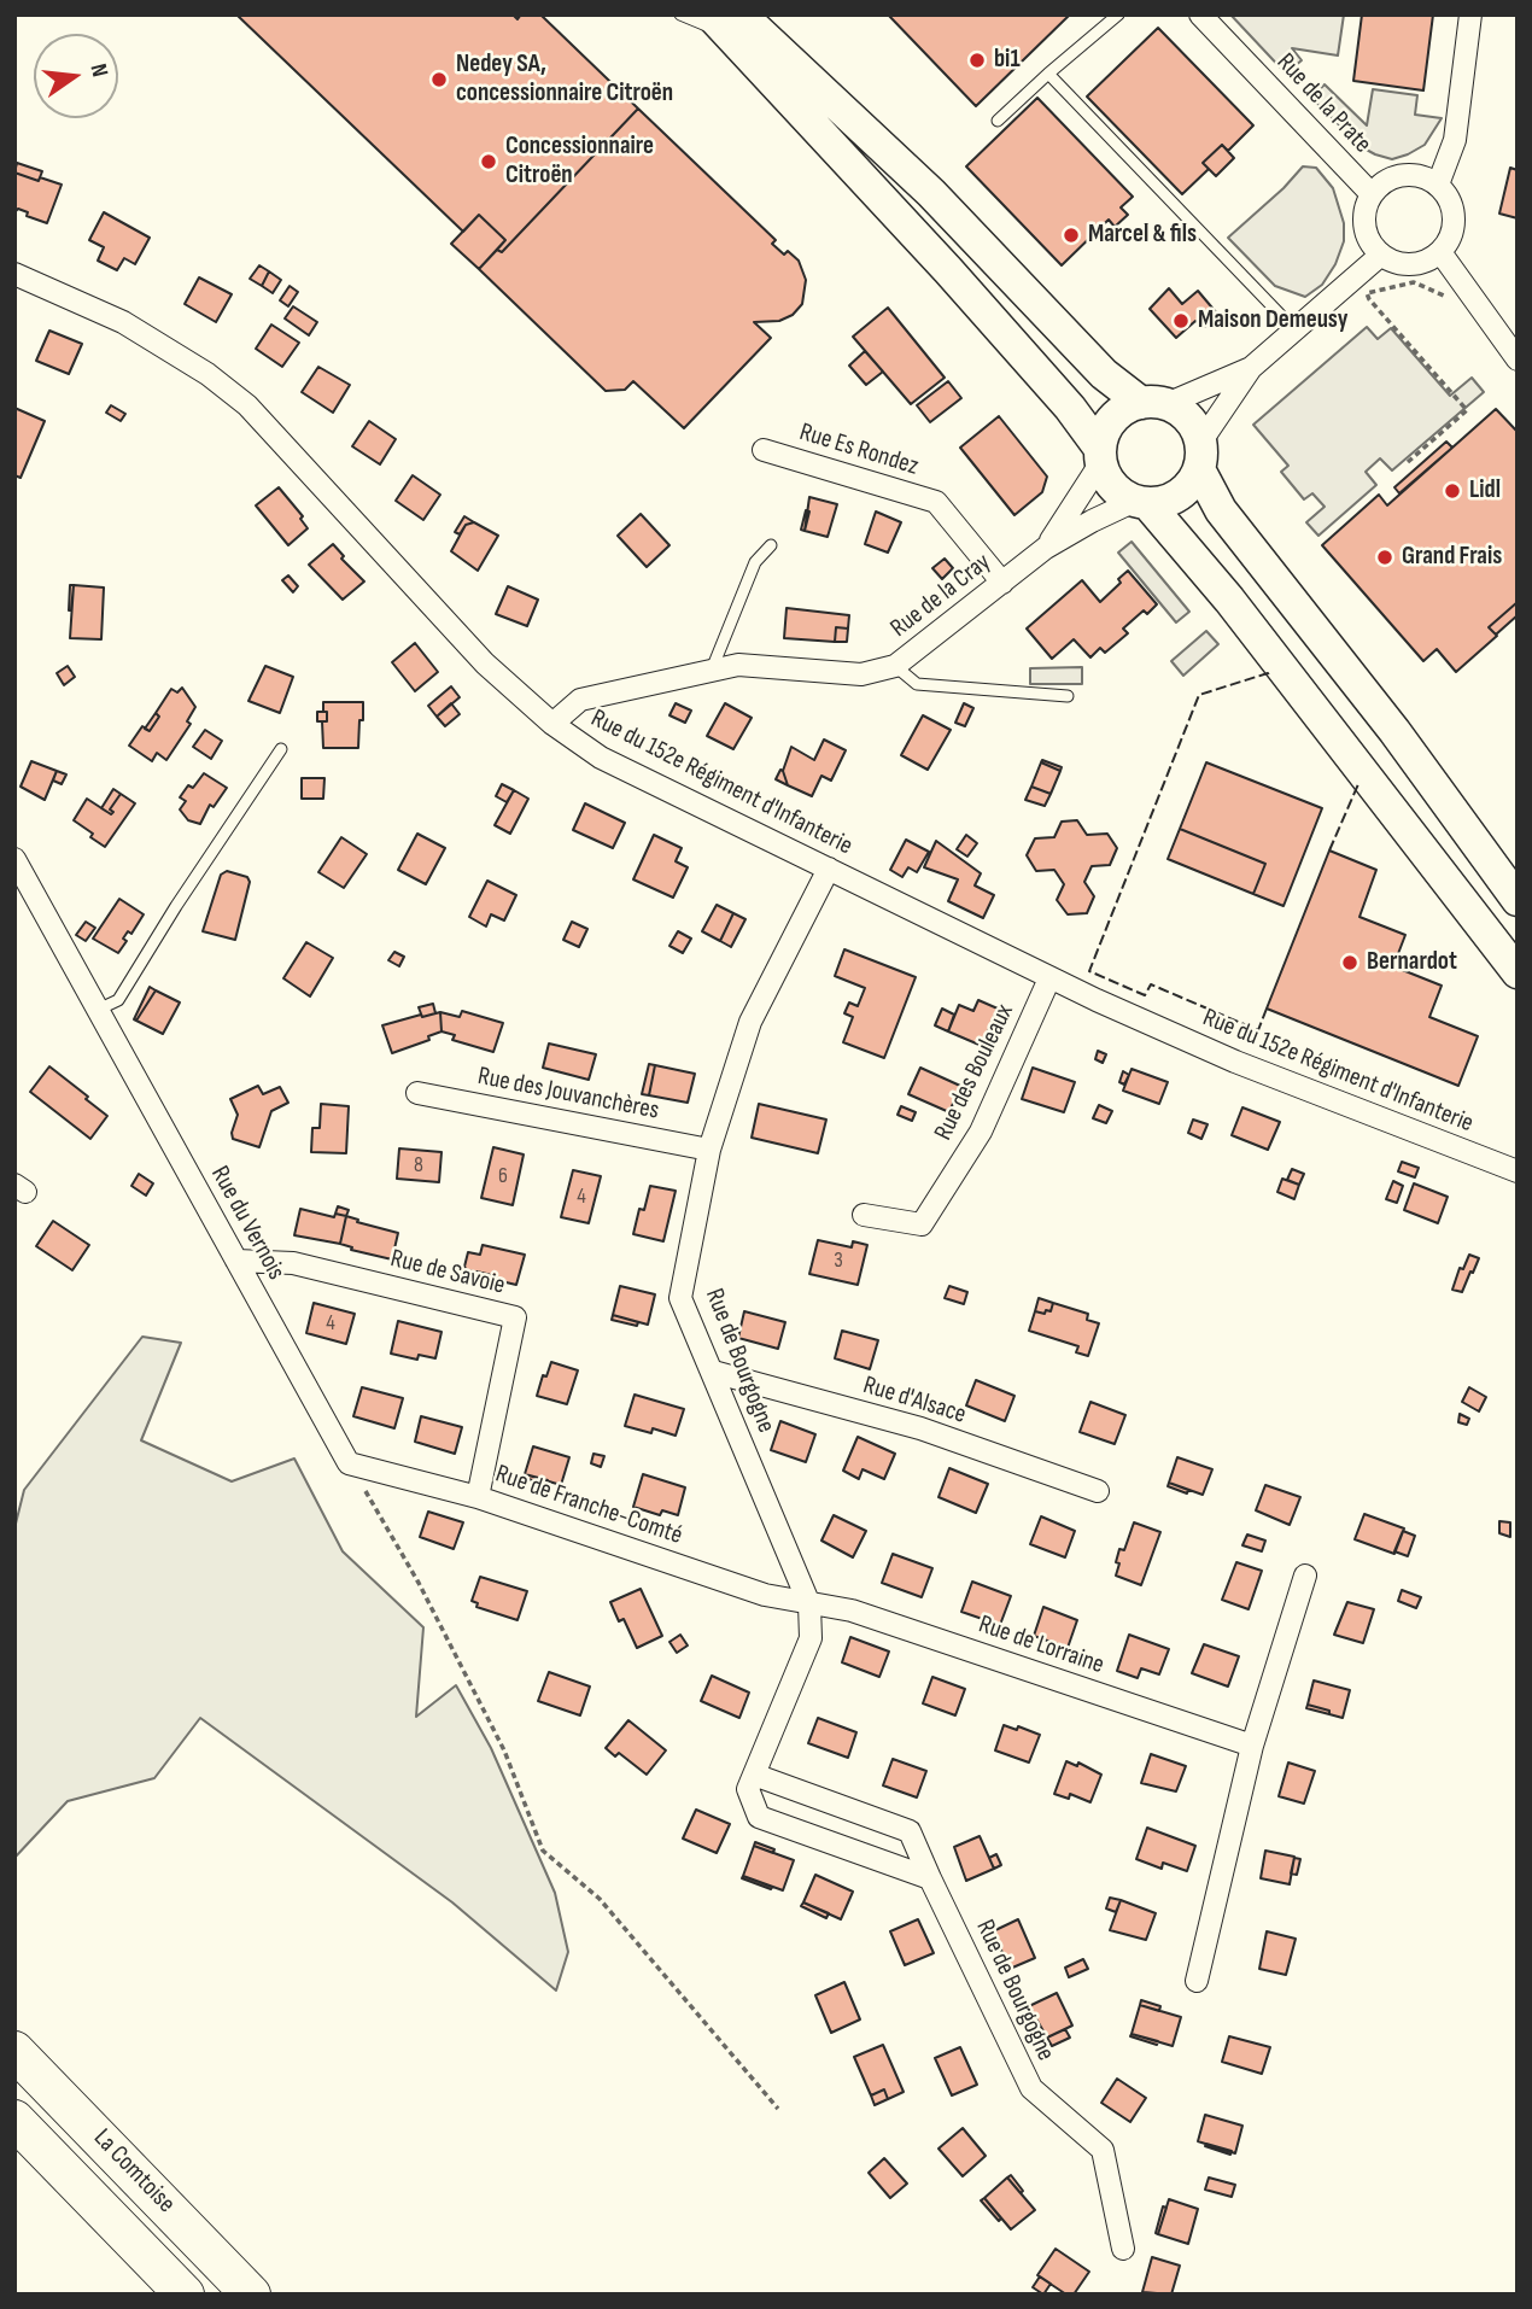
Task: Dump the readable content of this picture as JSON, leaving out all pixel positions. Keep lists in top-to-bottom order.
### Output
{
  "streets": {
    "highway": ["La Comtoise"],
    "street": [
      "Rue de la Prate",
      "Rue Es Rondez",
      "Rue de la Cray",
      "Rue du 152e Régiment d'Infanterie",
      "Rue des Bouleaux",
      "Rue des Jouvanchères",
      "Rue du Vernois",
      "Rue de Savoie",
      "Rue de Bourgogne",
      "Rue d'Alsace",
      "Rue de Franche-Comté",
      "Rue de Lorraine"
    ]
  },
  "crossings": [
    ["Rue Es Rondez", "Rue de la Cray"],
    ["Rue de la Cray", "Rue du 152e Régiment d'Infanterie"],
    ["Rue du 152e Régiment d'Infanterie", "Rue des Bouleaux"],
    ["Rue du 152e Régiment d'Infanterie", "Rue de Bourgogne"],
    ["Rue des Jouvanchères", "Rue de Bourgogne"],
    ["Rue du Vernois", "Rue de Savoie"],
    ["Rue du Vernois", "Rue de Franche-Comté"],
    ["Rue de Savoie", "Rue de Franche-Comté"],
    ["Rue de Bourgogne", "Rue d'Alsace"],
    ["Rue de Bourgogne", "Rue de Franche-Comté"],
    ["Rue de Bourgogne", "Rue de Lorraine"],
    ["Rue de Franche-Comté", "Rue de Lorraine"]
  ],
  "places": [
    "bi1",
    "Nedey SA, concessionnaire Citroën",
    "Concessionnaire Citroën",
    "Marcel & fils",
    "Maison Demeusy",
    "Lidl",
    "Grand Frais",
    "Bernardot"
  ],
  "house_numbers": [
    "8",
    "6",
    "4",
    "3",
    "4"
  ],
  "north": "right"
}
